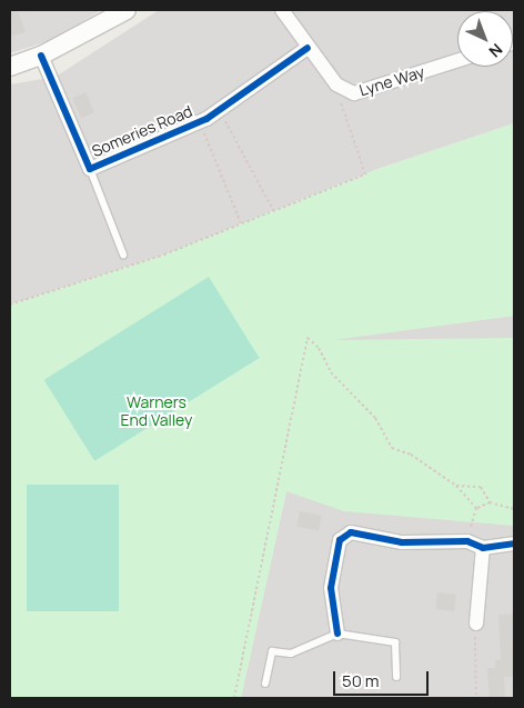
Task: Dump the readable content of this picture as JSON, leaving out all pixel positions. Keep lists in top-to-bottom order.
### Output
{
  "streets": {
    "street": ["Lyne Way", "Someries Road"]
  },
  "crossings": [
    ["Lyne Way", "Someries Road"]
  ],
  "parks": ["Warners End Valley"],
  "scale_bar": "50 m",
  "north": "bottom right"
}
